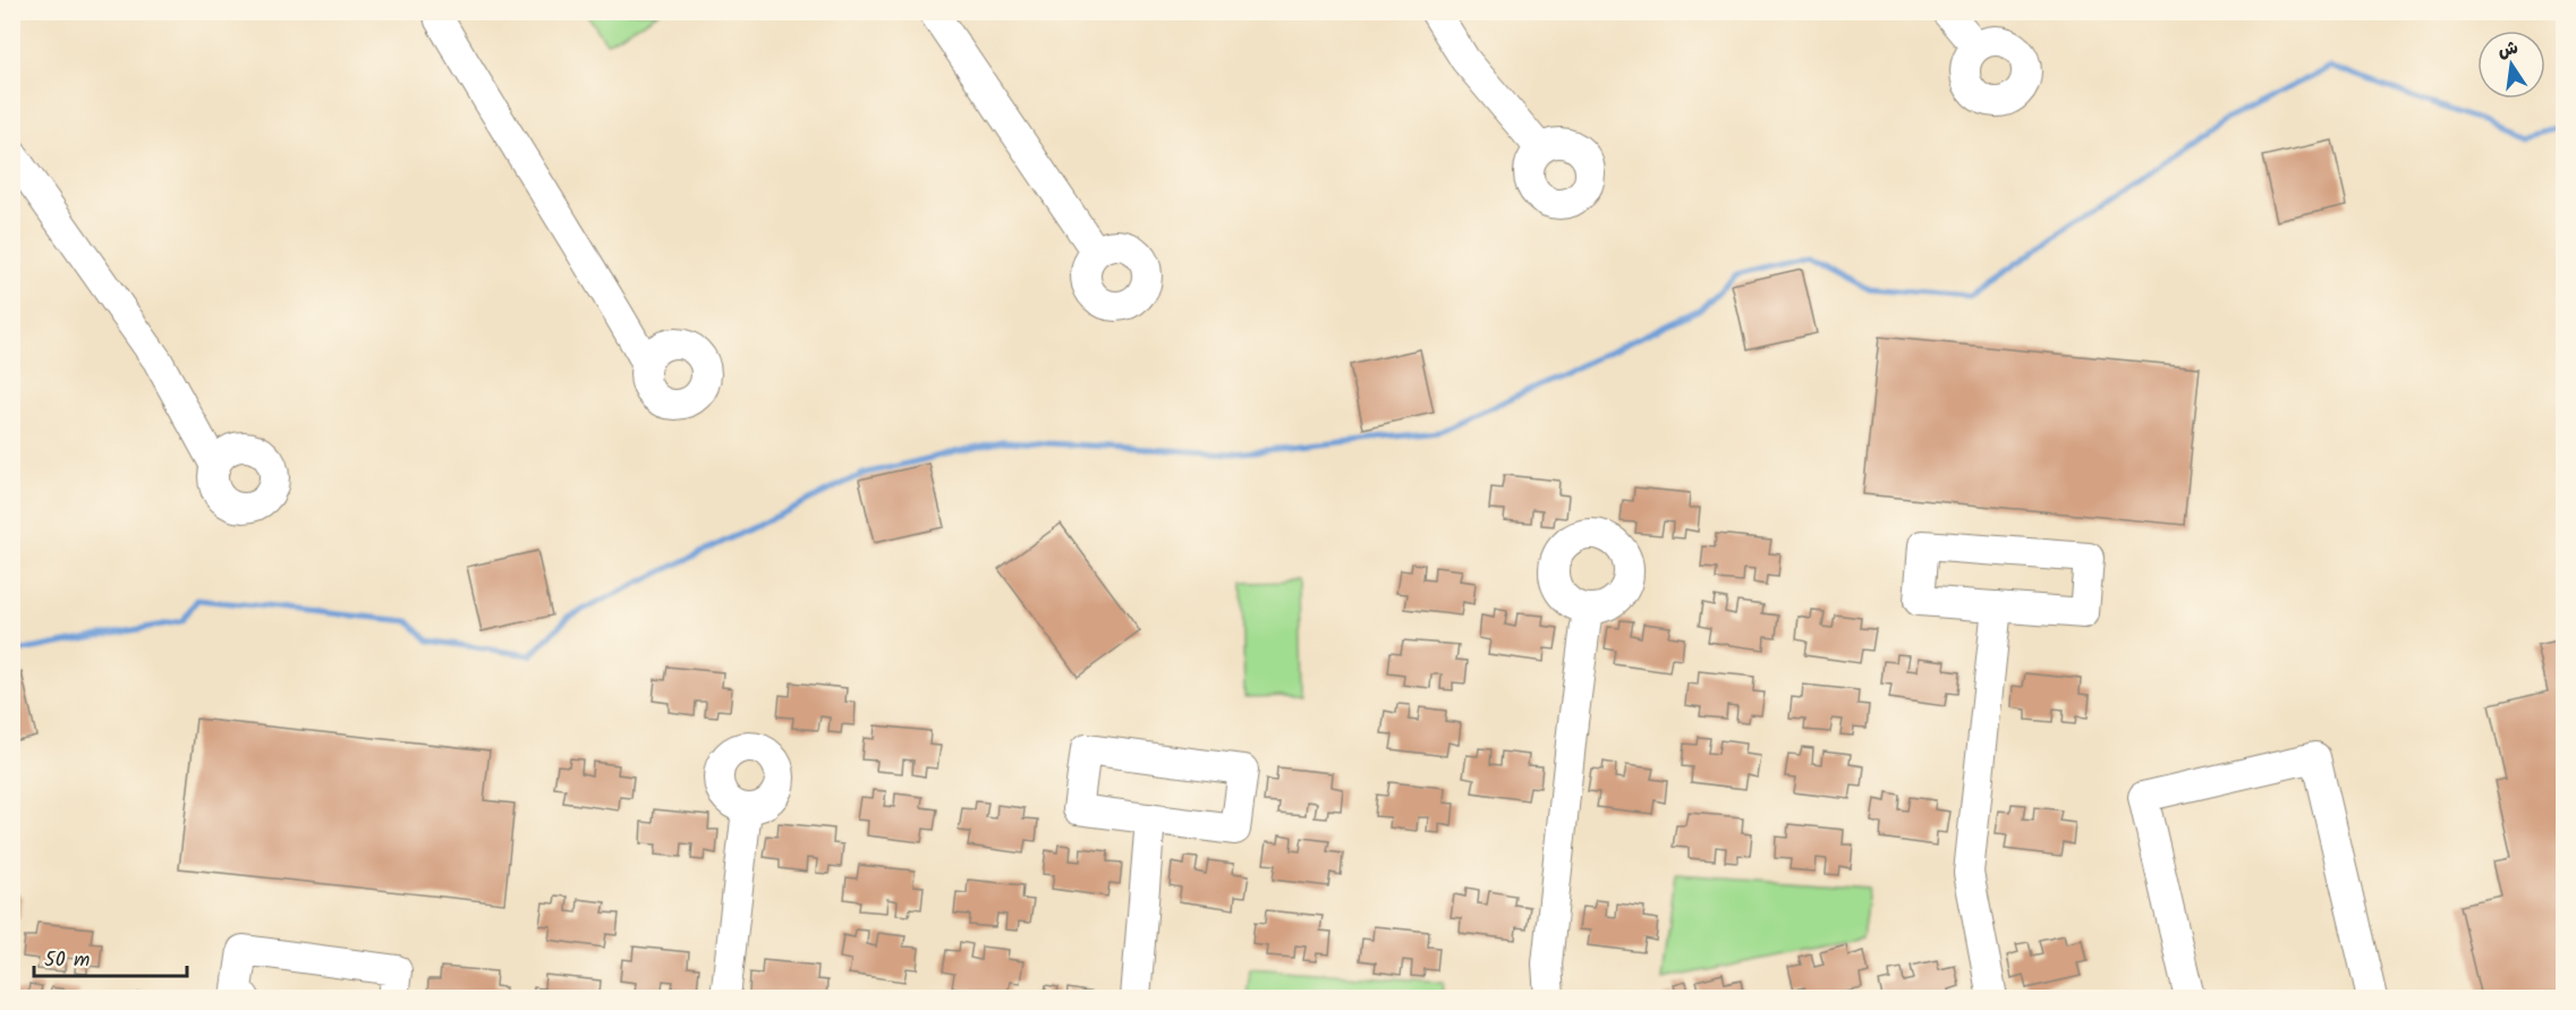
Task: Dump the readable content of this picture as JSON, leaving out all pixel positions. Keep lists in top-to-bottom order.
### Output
{
  "scale_bar": "50 m",
  "north": "top"
}
